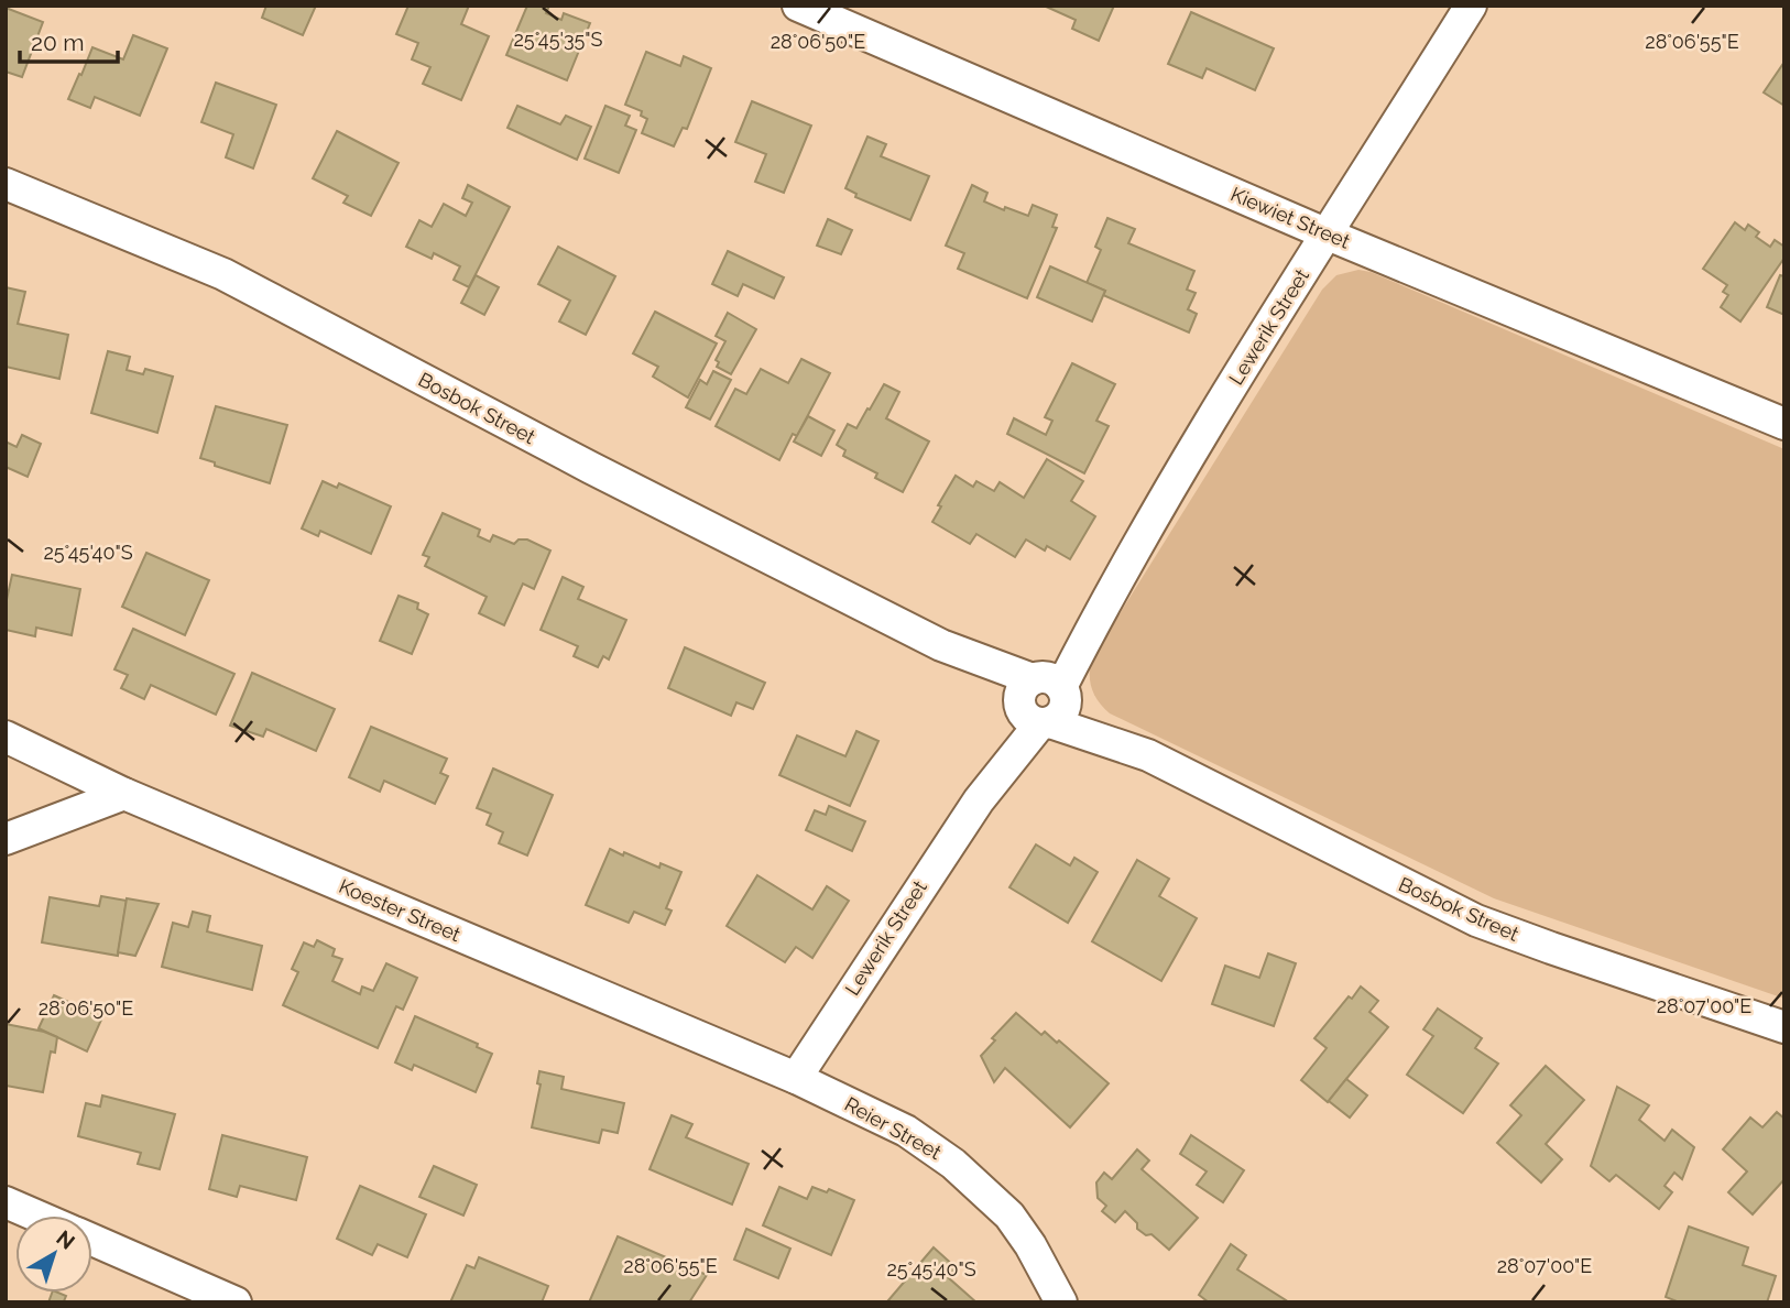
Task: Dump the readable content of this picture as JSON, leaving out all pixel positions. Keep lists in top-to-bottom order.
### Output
{
  "streets": {
    "street": [
      "Kiewiet Street",
      "Lewerik Street",
      "Bosbok Street",
      "Koester Street",
      "Reier Street"
    ]
  },
  "crossings": [
    ["Kiewiet Street", "Lewerik Street"],
    ["Lewerik Street", "Bosbok Street"],
    ["Lewerik Street", "Koester Street"],
    ["Lewerik Street", "Reier Street"],
    ["Koester Street", "Reier Street"]
  ],
  "scale_bar": "20 m",
  "north": "top right",
  "coordinates": [
    "25°45'35\"S",
    "28°06'50\"E",
    "28°06'55\"E",
    "25°45'40\"S",
    "28°07'00\"E"
  ]
}
